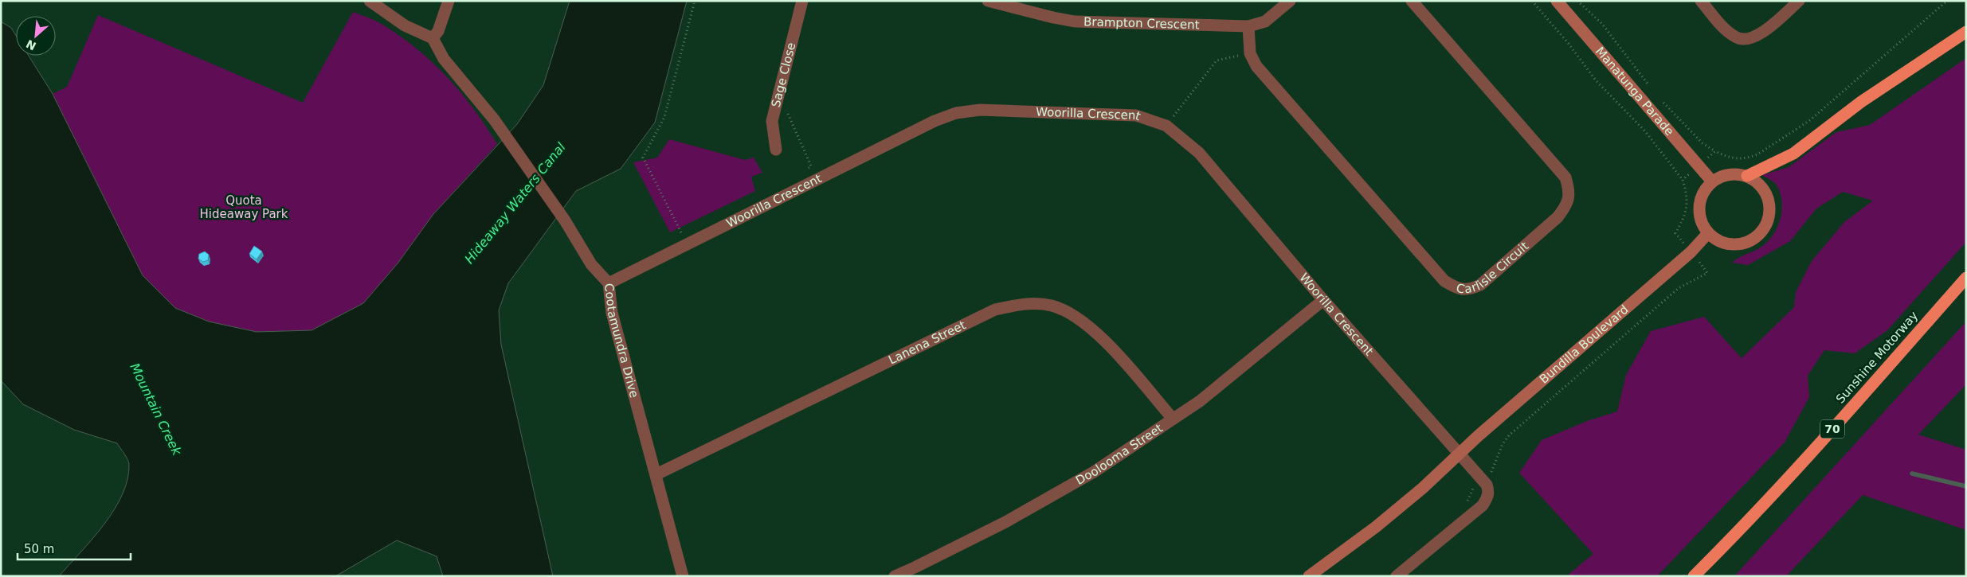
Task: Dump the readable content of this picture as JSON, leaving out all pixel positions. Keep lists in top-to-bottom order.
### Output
{
  "streets": {
    "highway": ["Sunshine Motorway", "70"],
    "street": [
      "Brampton Crescent",
      "Sage Close",
      "Manatunga Parade",
      "Woorilla Crescent",
      "Carlisle Circuit",
      "Cootamundra Drive",
      "Lanena Street",
      "Bundilla Boulevard",
      "Doolooma Street"
    ]
  },
  "crossings": [
    ["Brampton Crescent", "Carlisle Circuit"],
    ["Manatunga Parade", "Bundilla Boulevard"],
    ["Woorilla Crescent", "Cootamundra Drive"],
    ["Woorilla Crescent", "Bundilla Boulevard"],
    ["Woorilla Crescent", "Doolooma Street"],
    ["Cootamundra Drive", "Lanena Street"],
    ["Lanena Street", "Doolooma Street"]
  ],
  "water": ["Hideaway Waters Canal", "Mountain Creek"],
  "parks": ["Quota Hideaway Park"],
  "scale_bar": "50 m",
  "north": "bottom left"
}
